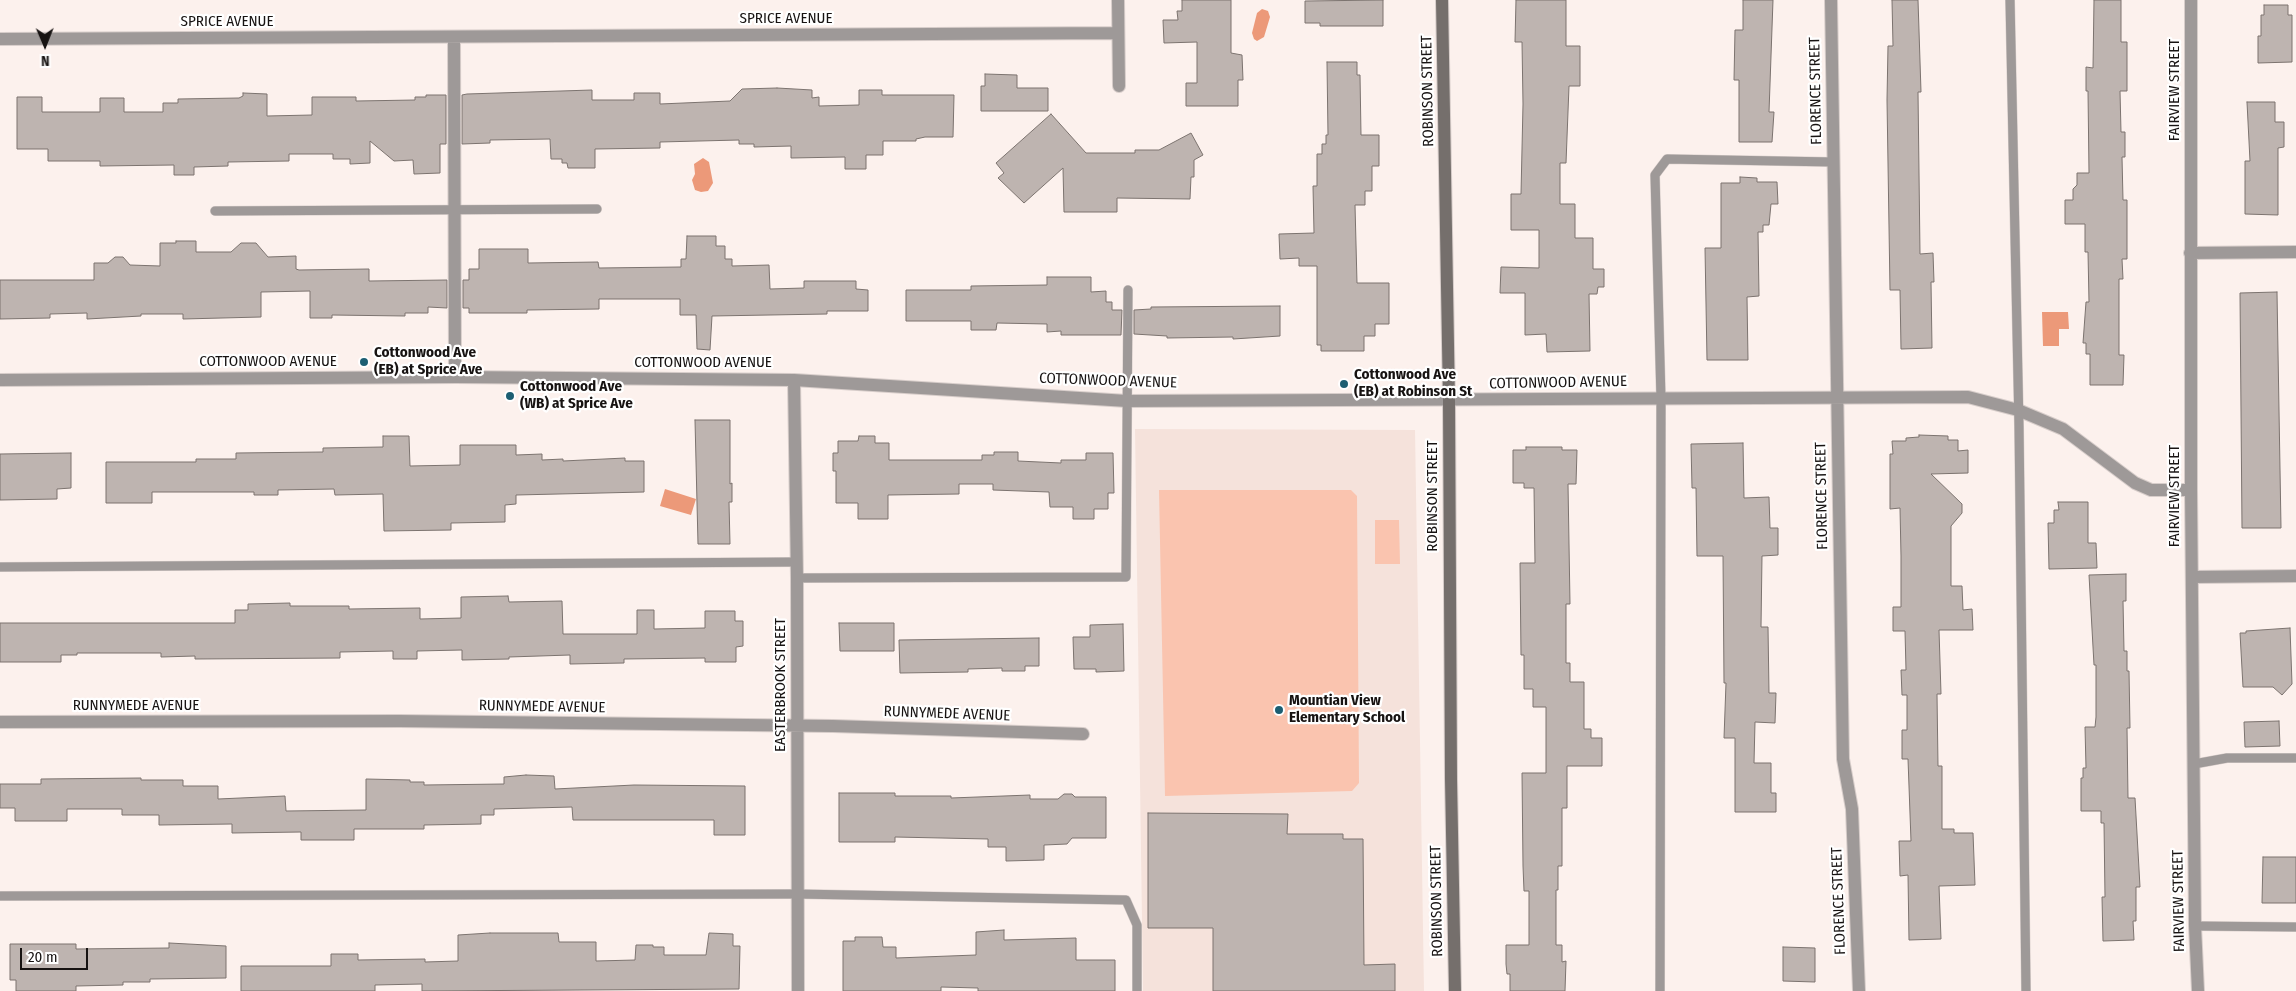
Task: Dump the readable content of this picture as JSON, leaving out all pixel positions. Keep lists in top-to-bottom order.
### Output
{
  "streets": {
    "street": [
      "SPRICE AVENUE",
      "FAIRVIEW STREET",
      "ROBINSON STREET",
      "FLORENCE STREET",
      "COTTONWOOD AVENUE",
      "EASTERBROOK STREET",
      "RUNNYMEDE AVENUE"
    ]
  },
  "crossings": [
    ["FAIRVIEW STREET", "COTTONWOOD AVENUE"],
    ["ROBINSON STREET", "COTTONWOOD AVENUE"],
    ["FLORENCE STREET", "COTTONWOOD AVENUE"],
    ["COTTONWOOD AVENUE", "EASTERBROOK STREET"],
    ["EASTERBROOK STREET", "RUNNYMEDE AVENUE"]
  ],
  "places": [
    "Cottonwood Ave (EB) at Sprice Ave",
    "Cottonwood Ave (EB) at Robinson St",
    "Cottonwood Ave (WB) at Sprice Ave",
    "Mountian View Elementary School"
  ],
  "scale_bar": "20 m",
  "north": "bottom"
}
